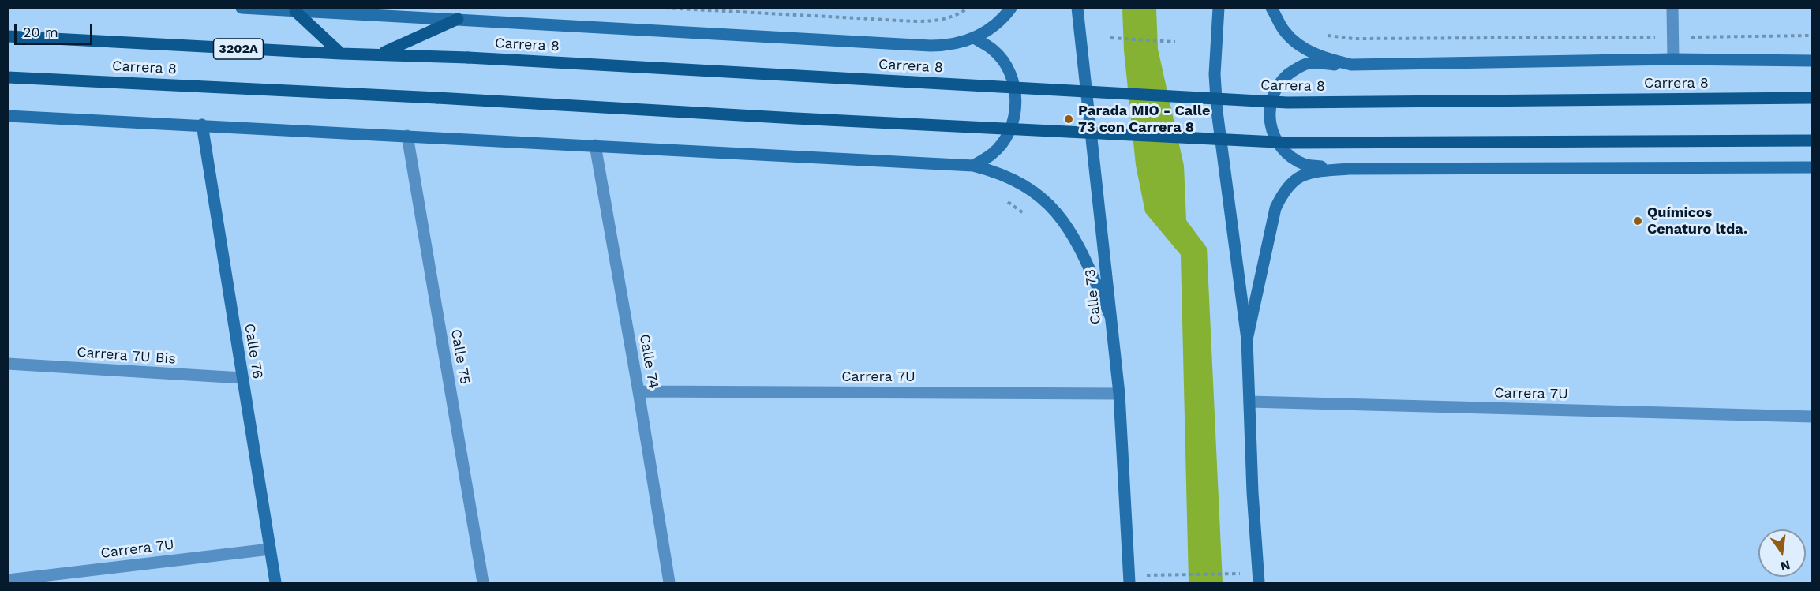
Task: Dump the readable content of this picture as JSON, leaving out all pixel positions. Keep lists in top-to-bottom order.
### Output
{
  "streets": {
    "main road": ["Carrera 8", "3202A"],
    "street": [
      "Calle 73",
      "Calle 76",
      "Carrera 7U Bis",
      "Calle 75",
      "Calle 74",
      "Carrera 7U"
    ]
  },
  "crossings": [
    ["Calle 73", "Carrera 7U"],
    ["Calle 76", "Carrera 7U Bis"],
    ["Calle 76", "Carrera 7U"],
    ["Calle 74", "Carrera 7U"]
  ],
  "places": ["Parada MIO - Calle 73 con Carrera 8", "Químicos Cenaturo ltda."],
  "scale_bar": "20 m",
  "north": "bottom"
}
